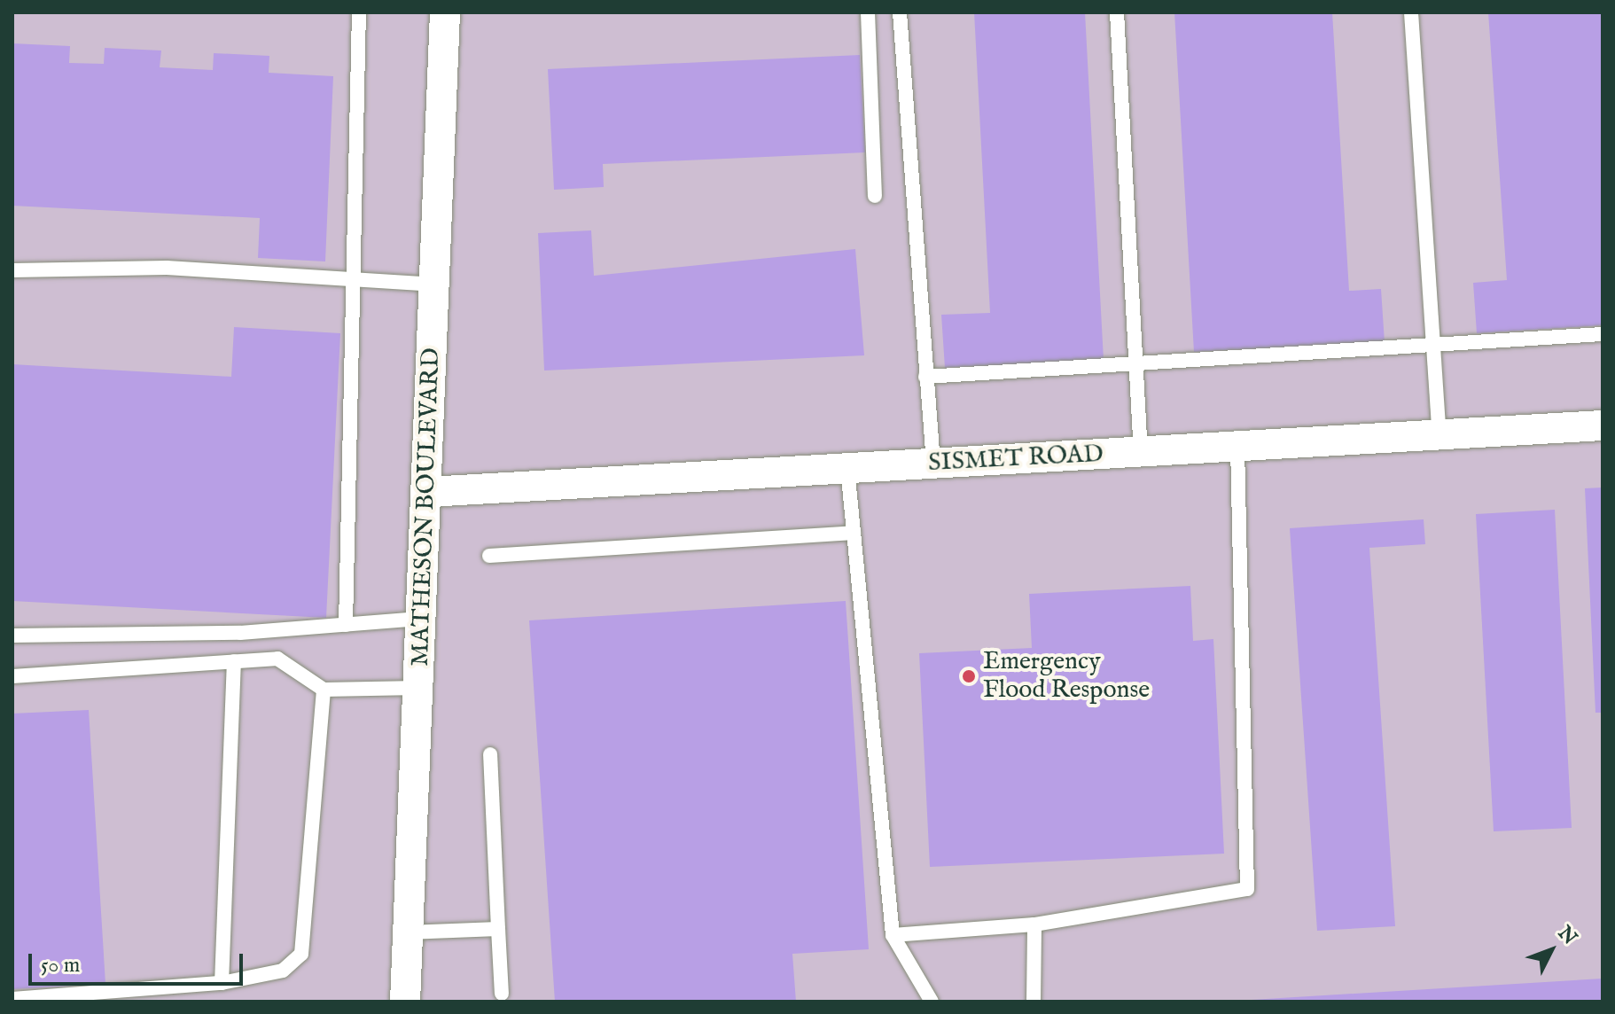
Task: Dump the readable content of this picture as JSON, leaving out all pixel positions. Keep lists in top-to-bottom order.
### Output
{
  "streets": {
    "street": ["SISMET ROAD", "MATHESON BOULEVARD"]
  },
  "crossings": [
    ["SISMET ROAD", "MATHESON BOULEVARD"]
  ],
  "places": ["Emergency Flood Response"],
  "scale_bar": "50 m",
  "north": "top right"
}
